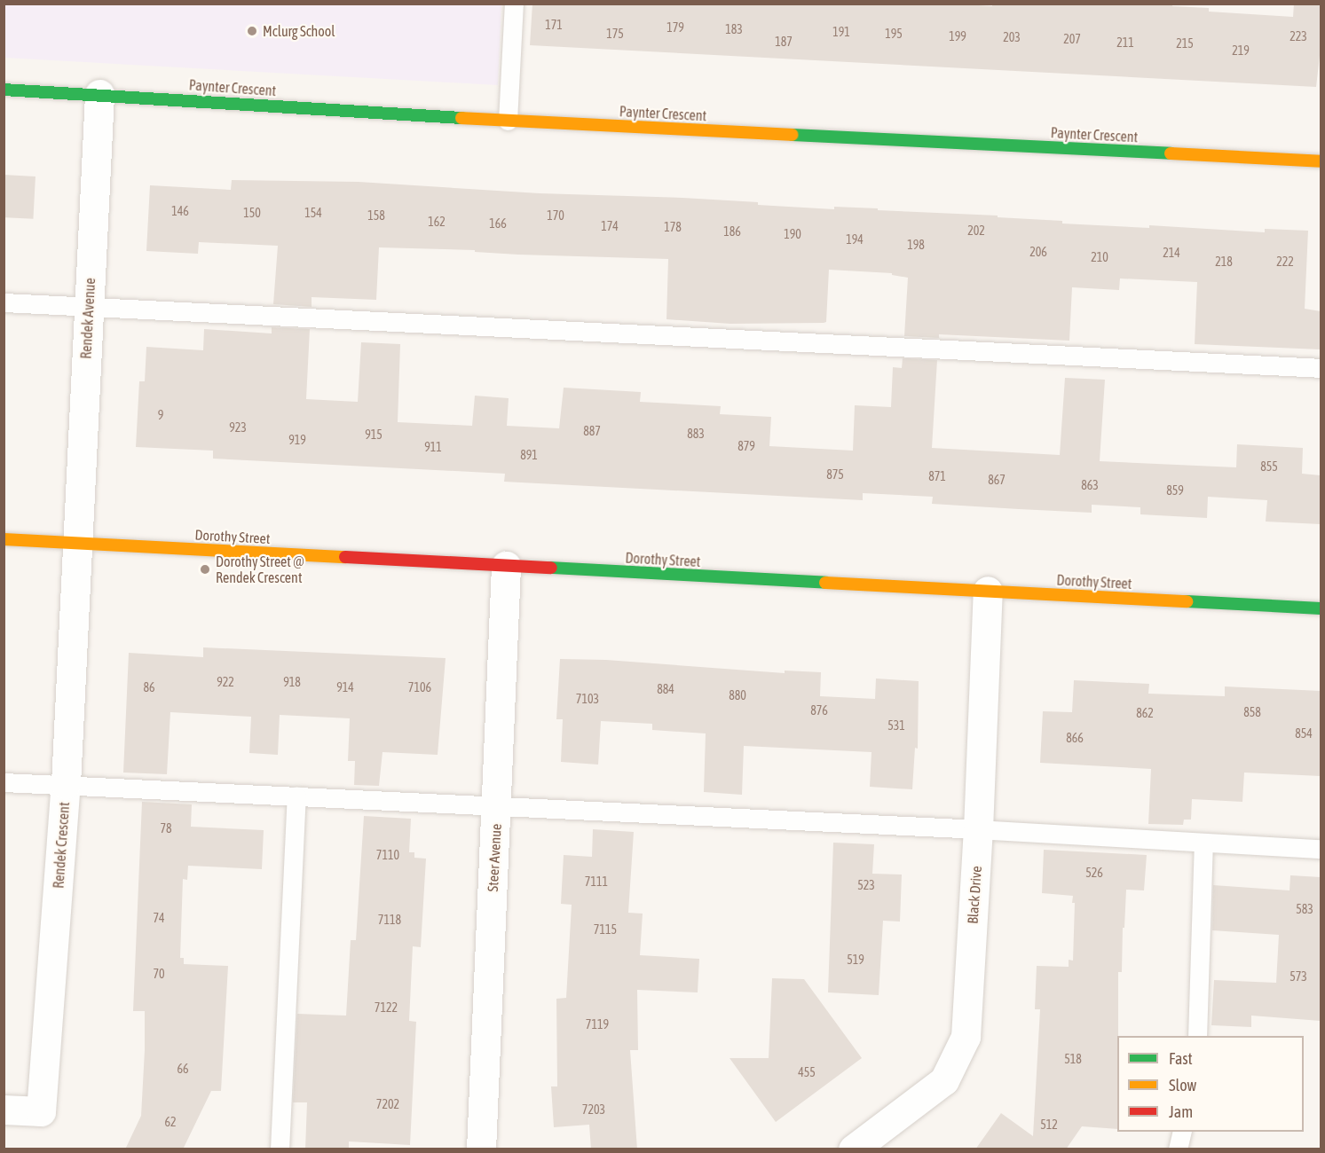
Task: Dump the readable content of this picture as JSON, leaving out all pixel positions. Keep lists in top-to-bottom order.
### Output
{
  "streets": {
    "street": [
      "Paynter Crescent",
      "Rendek Avenue",
      "Dorothy Street",
      "Rendek Crescent",
      "Steer Avenue",
      "Black Drive"
    ]
  },
  "crossings": [
    ["Paynter Crescent", "Rendek Avenue"],
    ["Rendek Avenue", "Dorothy Street"],
    ["Rendek Avenue", "Rendek Crescent"],
    ["Dorothy Street", "Rendek Crescent"],
    ["Dorothy Street", "Steer Avenue"],
    ["Dorothy Street", "Black Drive"]
  ],
  "places": ["Mclurg School", "Dorothy Street @ Rendek Crescent"],
  "house_numbers": [
    "171",
    "179",
    "183",
    "191",
    "175",
    "195",
    "199",
    "223",
    "203",
    "207",
    "187",
    "211",
    "215",
    "219",
    "146",
    "150",
    "154",
    "158",
    "170",
    "162",
    "166",
    "174",
    "178",
    "202",
    "186",
    "190",
    "194",
    "198",
    "206",
    "214",
    "210",
    "218",
    "222",
    "9",
    "923",
    "887",
    "883",
    "915",
    "919",
    "879",
    "911",
    "891",
    "855",
    "875",
    "871",
    "867",
    "863",
    "859",
    "922",
    "918",
    "86",
    "914",
    "7106",
    "884",
    "880",
    "7103",
    "876",
    "858",
    "862",
    "531",
    "854",
    "866",
    "78",
    "7110",
    "526",
    "7111",
    "523",
    "583",
    "74",
    "7118",
    "7115",
    "519",
    "70",
    "573",
    "7122",
    "7119",
    "518",
    "66",
    "455",
    "7202",
    "7203",
    "62",
    "512"
  ],
  "legend": ["Fast", "Slow", "Jam"]
}
